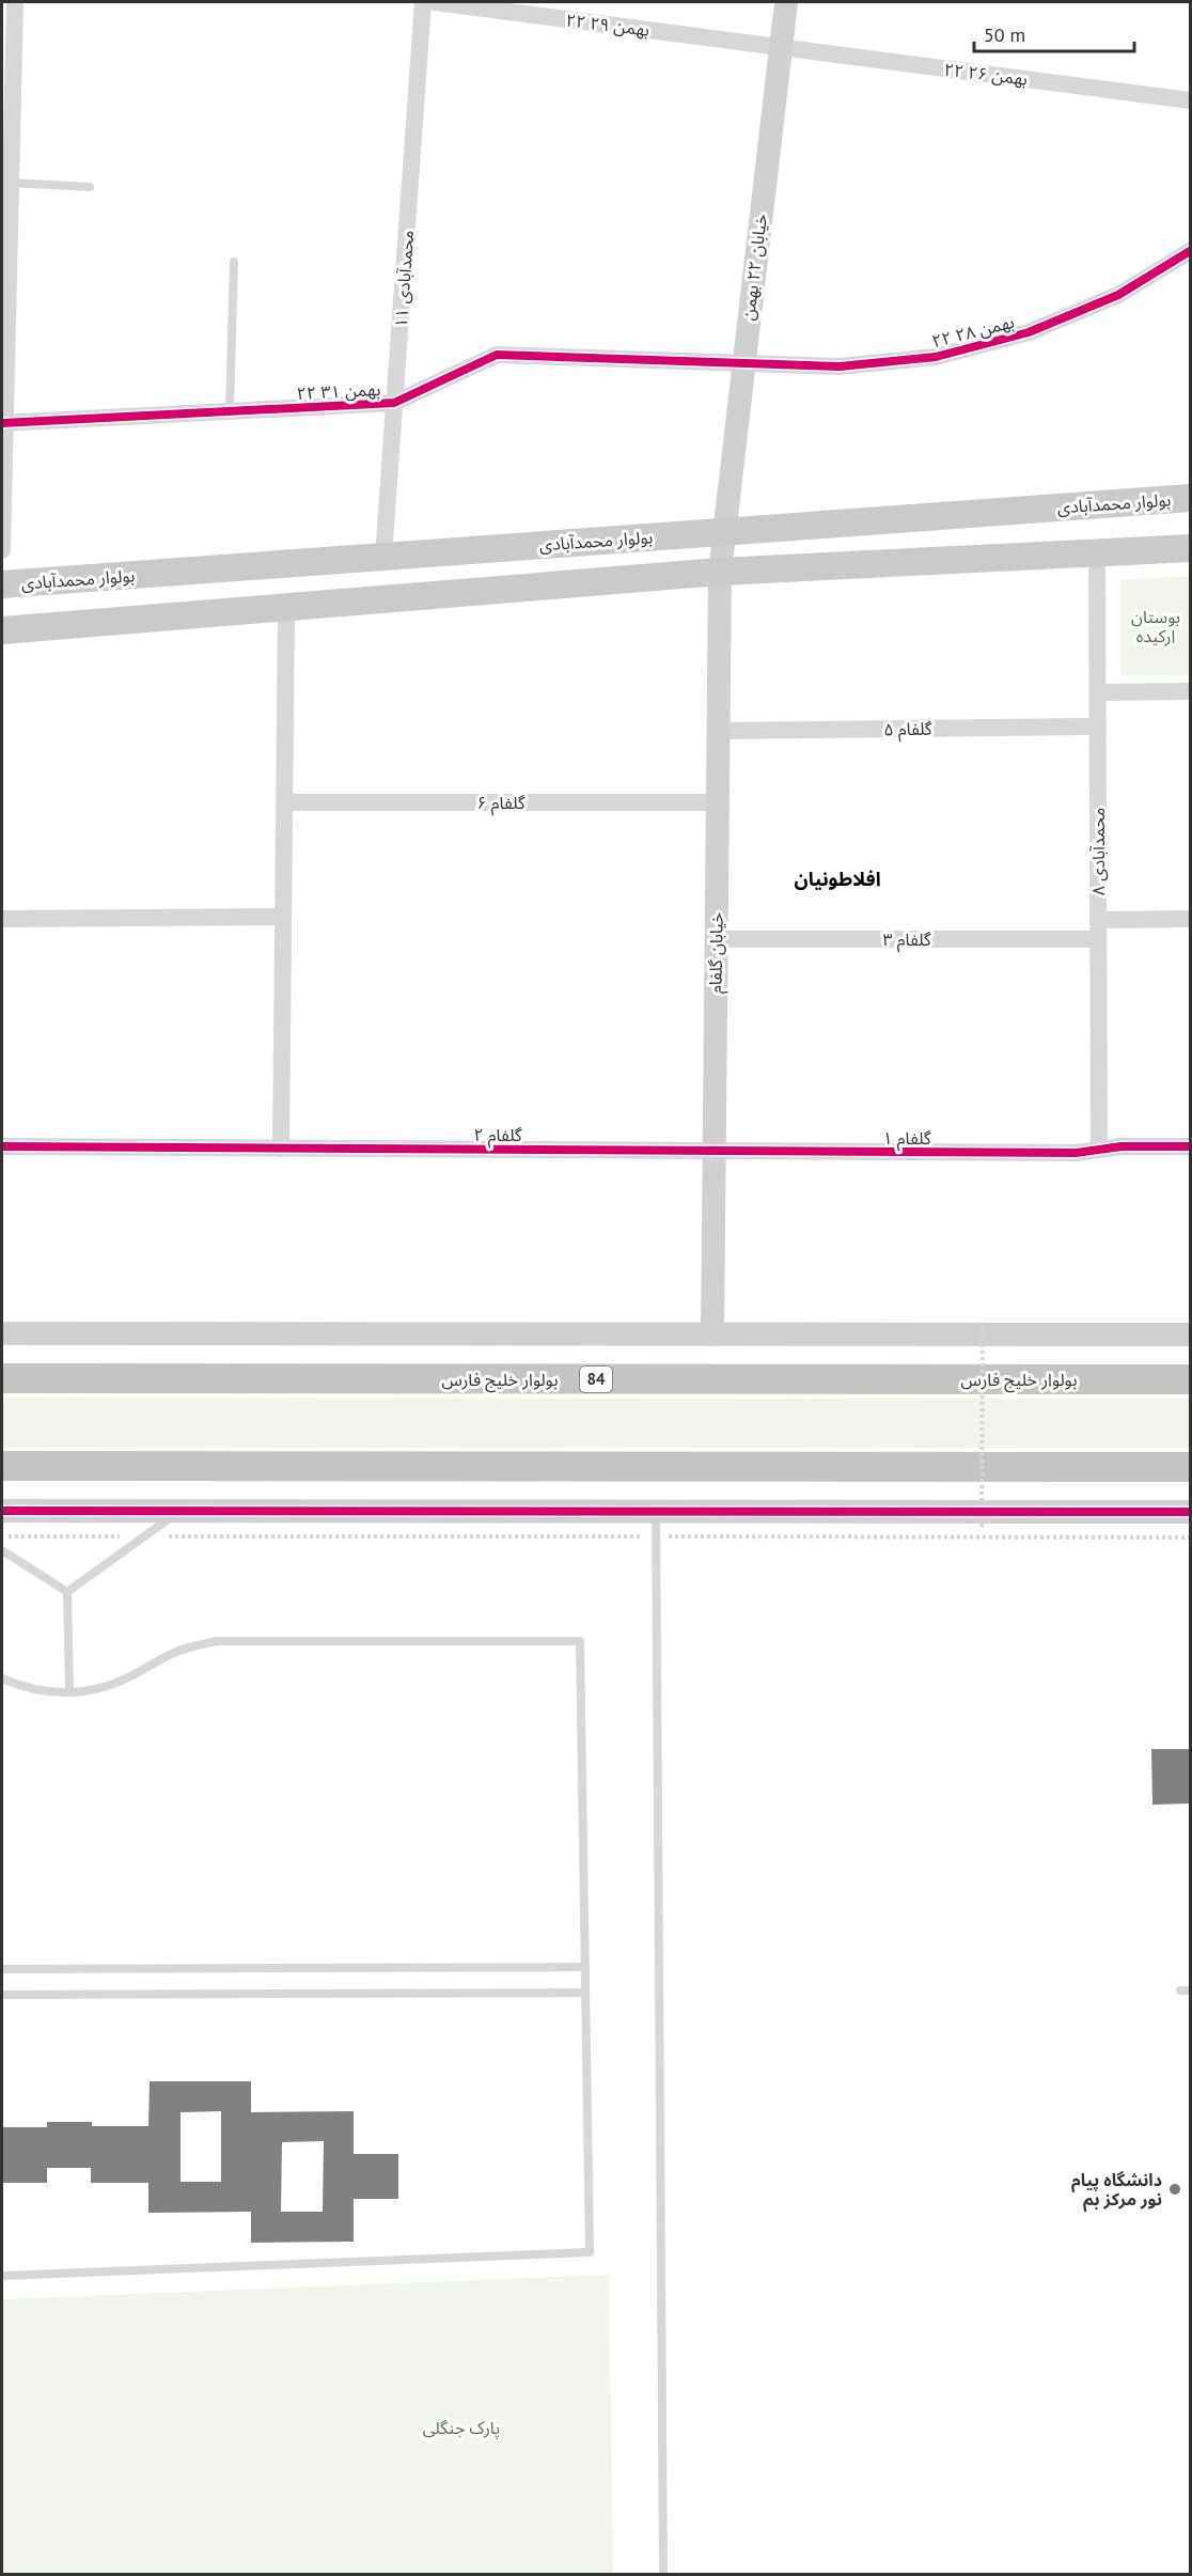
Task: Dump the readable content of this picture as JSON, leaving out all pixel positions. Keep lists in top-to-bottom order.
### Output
{
  "streets": {
    "highway": ["بولوار خلیج فارس", "84"],
    "main road": ["بولوار محمدآبادی"],
    "street": [
      "۲۲ بهمن ۲۹",
      "۲۲ بهمن ۲۶",
      "خیابان ۲۲ بهمن",
      "محمدآبادی ۱۱",
      "۲۲ بهمن ۲۸",
      "۲۲ بهمن ۳۱",
      "گلفام ۵",
      "گلفام ۶",
      "محمدآبادی ۸",
      "گلفام ۳",
      "خیابان گلفام",
      "گلفام ۲",
      "گلفام ۱"
    ]
  },
  "crossings": [
    ["۲۲ بهمن ۲۹", "۲۲ بهمن ۲۶"],
    ["۲۲ بهمن ۲۹", "خیابان ۲۲ بهمن"],
    ["۲۲ بهمن ۲۶", "خیابان ۲۲ بهمن"],
    ["خیابان ۲۲ بهمن", "۲۲ بهمن ۲۸"],
    ["خیابان ۲۲ بهمن", "۲۲ بهمن ۳۱"],
    ["خیابان ۲۲ بهمن", "بولوار محمدآبادی"],
    ["خیابان ۲۲ بهمن", "خیابان گلفام"],
    ["محمدآبادی ۱۱", "۲۲ بهمن ۳۱"],
    ["محمدآبادی ۱۱", "بولوار محمدآبادی"],
    ["۲۲ بهمن ۲۸", "۲۲ بهمن ۳۱"],
    ["گلفام ۵", "محمدآبادی ۸"],
    ["گلفام ۵", "خیابان گلفام"],
    ["گلفام ۶", "خیابان گلفام"],
    ["محمدآبادی ۸", "گلفام ۳"],
    ["محمدآبادی ۸", "گلفام ۱"],
    ["گلفام ۳", "خیابان گلفام"],
    ["خیابان گلفام", "گلفام ۲"],
    ["خیابان گلفام", "گلفام ۱"],
    ["گلفام ۲", "گلفام ۱"]
  ],
  "districts": ["افلاطونیان"],
  "parks": ["بوستان ارکیده", "پارک جنگلی"],
  "places": ["دانشگاه پیام نور مرکز بم"],
  "scale_bar": "50 m"
}
